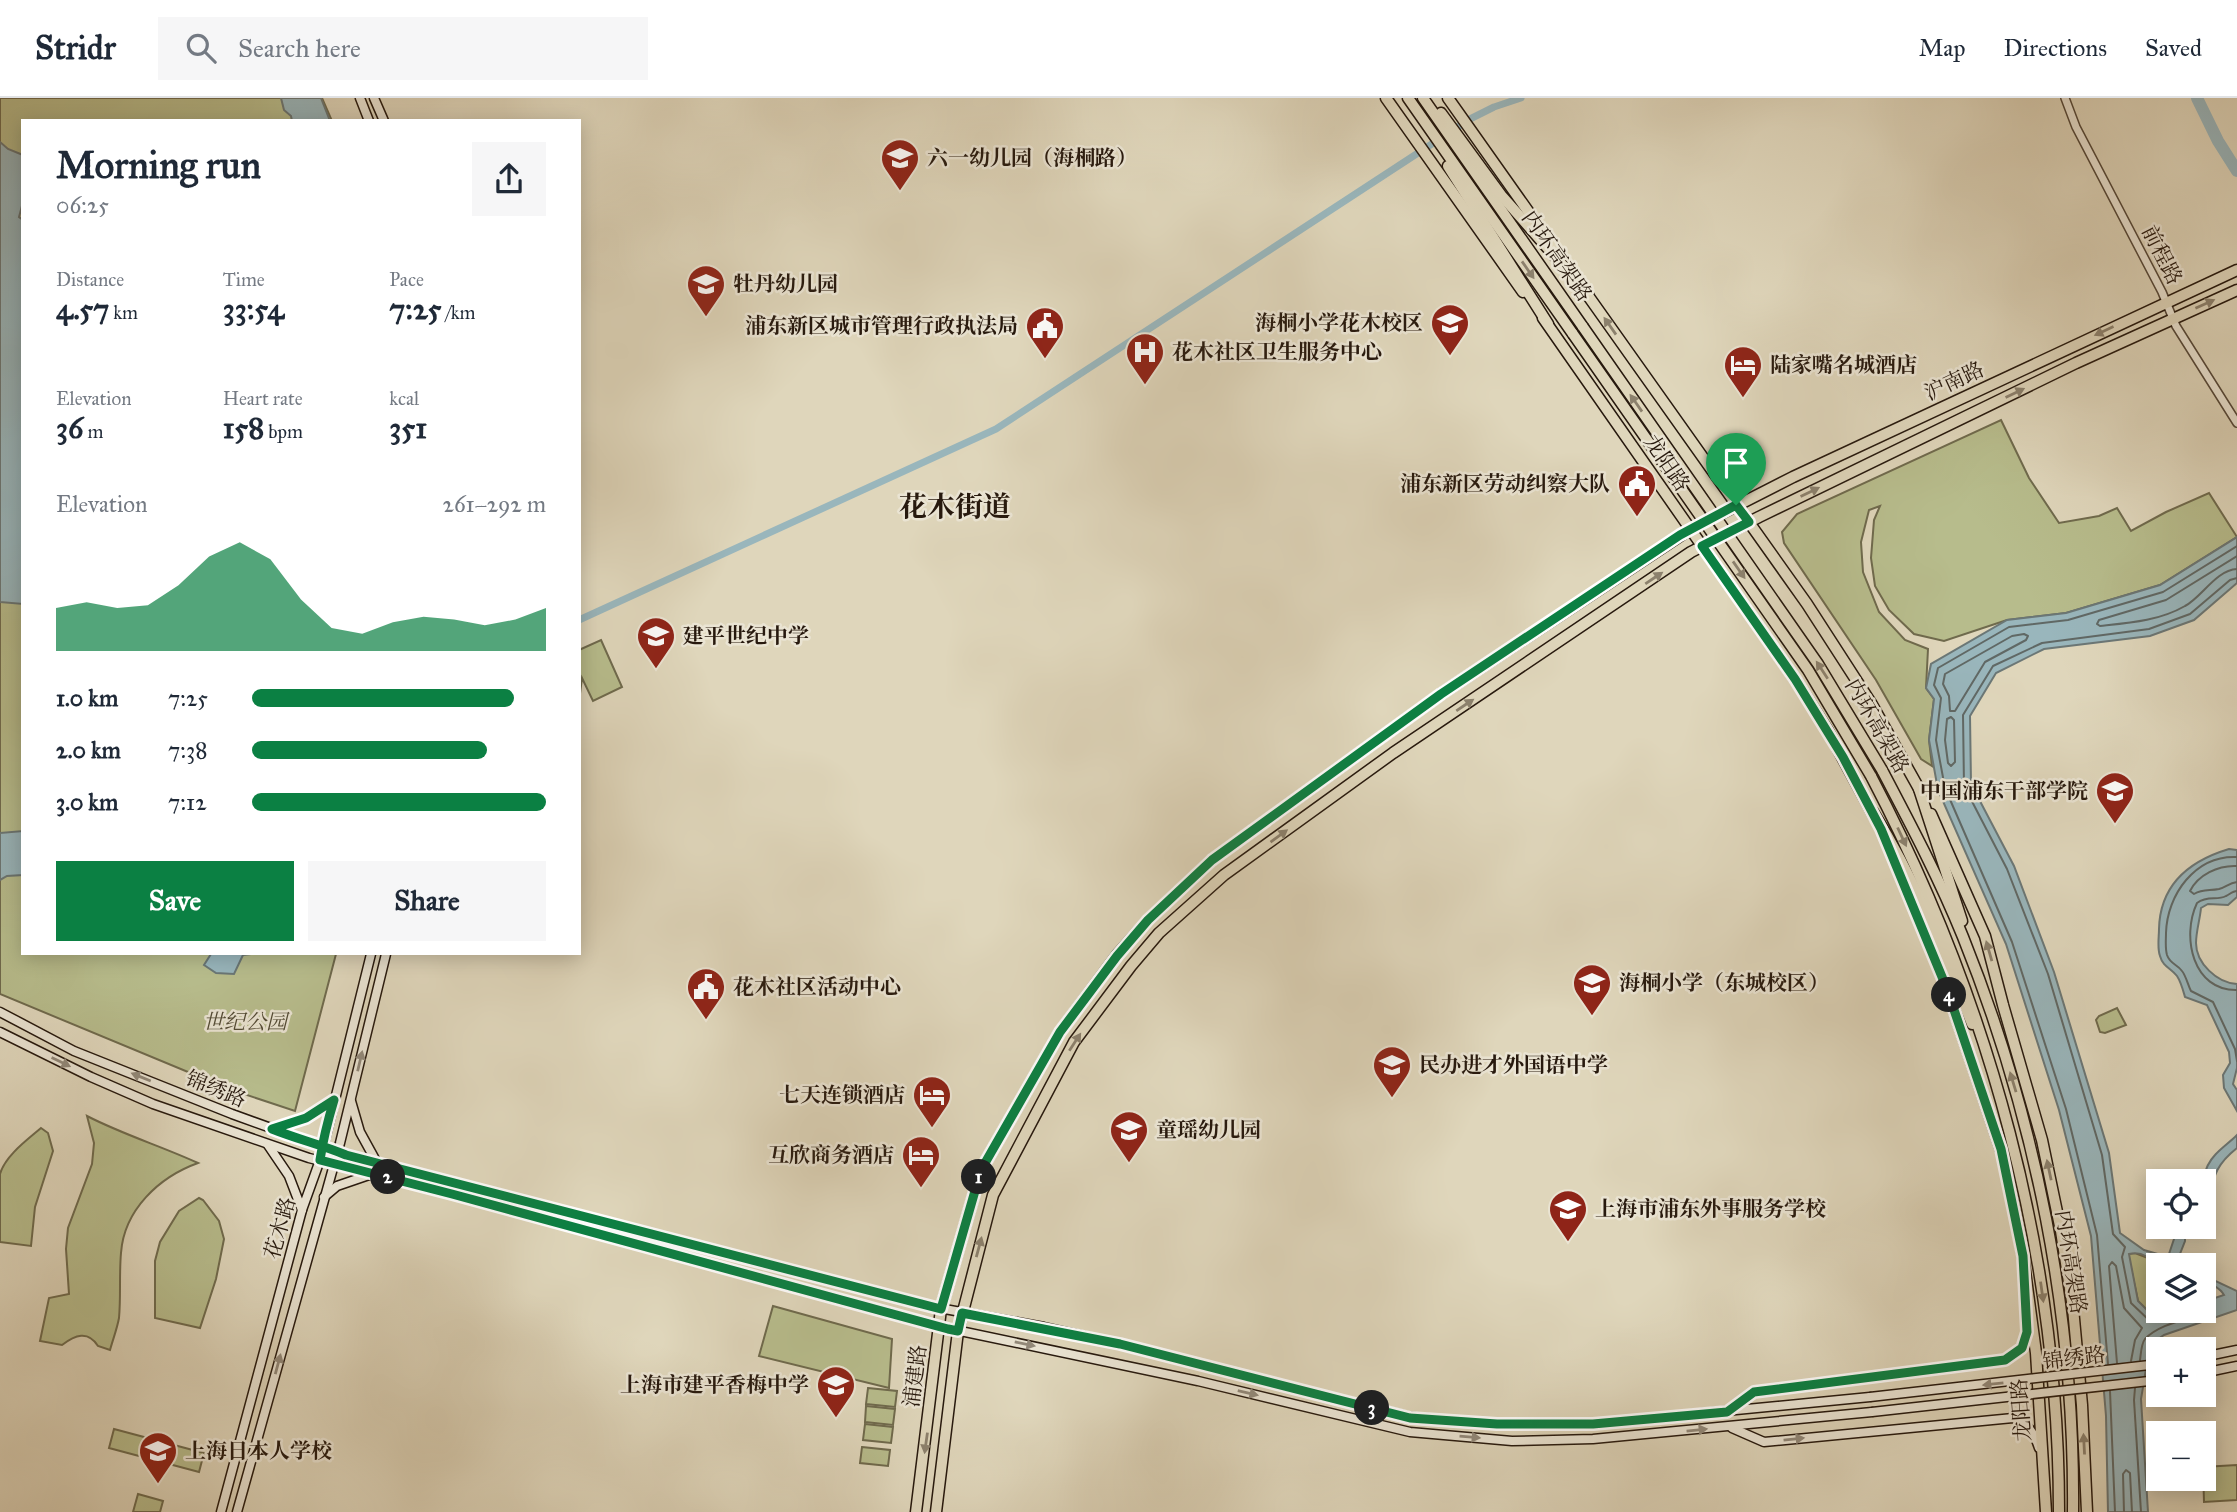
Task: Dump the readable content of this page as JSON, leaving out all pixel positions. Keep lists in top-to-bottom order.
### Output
{
  "streets": {
    "main road": [
      "内环高架路",
      "沪南路",
      "龙阳路",
      "锦绣路",
      "花木路",
      "浦建路"
    ],
    "street": ["前程路"]
  },
  "crossings": [
    ["前程路", "沪南路"],
    ["沪南路", "龙阳路"],
    ["沪南路", "浦建路"],
    ["龙阳路", "浦建路"],
    ["锦绣路", "花木路"],
    ["锦绣路", "浦建路"]
  ],
  "districts": ["花木街道"],
  "parks": ["世纪公园"],
  "places": {
    "school or university": [
      "六一幼儿园（海桐路）",
      "牡丹幼儿园",
      "海桐小学花木校区",
      "建平世纪中学",
      "中国浦东干部学院",
      "海桐小学（东城校区）",
      "民办进才外国语中学",
      "童瑶幼儿园",
      "上海市浦东外事服务学校",
      "上海市建平香梅中学",
      "上海日本人学校"
    ],
    "public building": ["浦东新区城市管理行政执法局", "浦东新区劳动纠察大队", "花木社区活动中心"],
    "hospital": ["花木社区卫生服务中心"],
    "hotel": ["陆家嘴名城酒店", "七天连锁酒店", "互欣商务酒店"]
  },
  "page": {
    "header": "Stridr",
    "search": "Search here",
    "nav": ["Map", "Directions", "Saved"],
    "heading": ["Morning run", "06:25"],
    "stats": [
      ["Distance", "4.57 km"],
      ["Time", "33:54"],
      ["Pace", "7:25 /km"],
      ["Elevation", "36 m"],
      ["Heart rate", "158 bpm"],
      ["kcal", "351"]
    ],
    "chart": ["Elevation", "261–292 m"],
    "list": [
      {
        "name": "1.0 km",
        "note": "7:25"
      },
      {
        "name": "2.0 km",
        "note": "7:38"
      },
      {
        "name": "3.0 km",
        "note": "7:12"
      }
    ],
    "buttons": ["Save", "Share"],
    "pins": [
      "4",
      "1",
      "2",
      "3"
    ],
    "map_buttons": ["+", "−"]
  }
}
